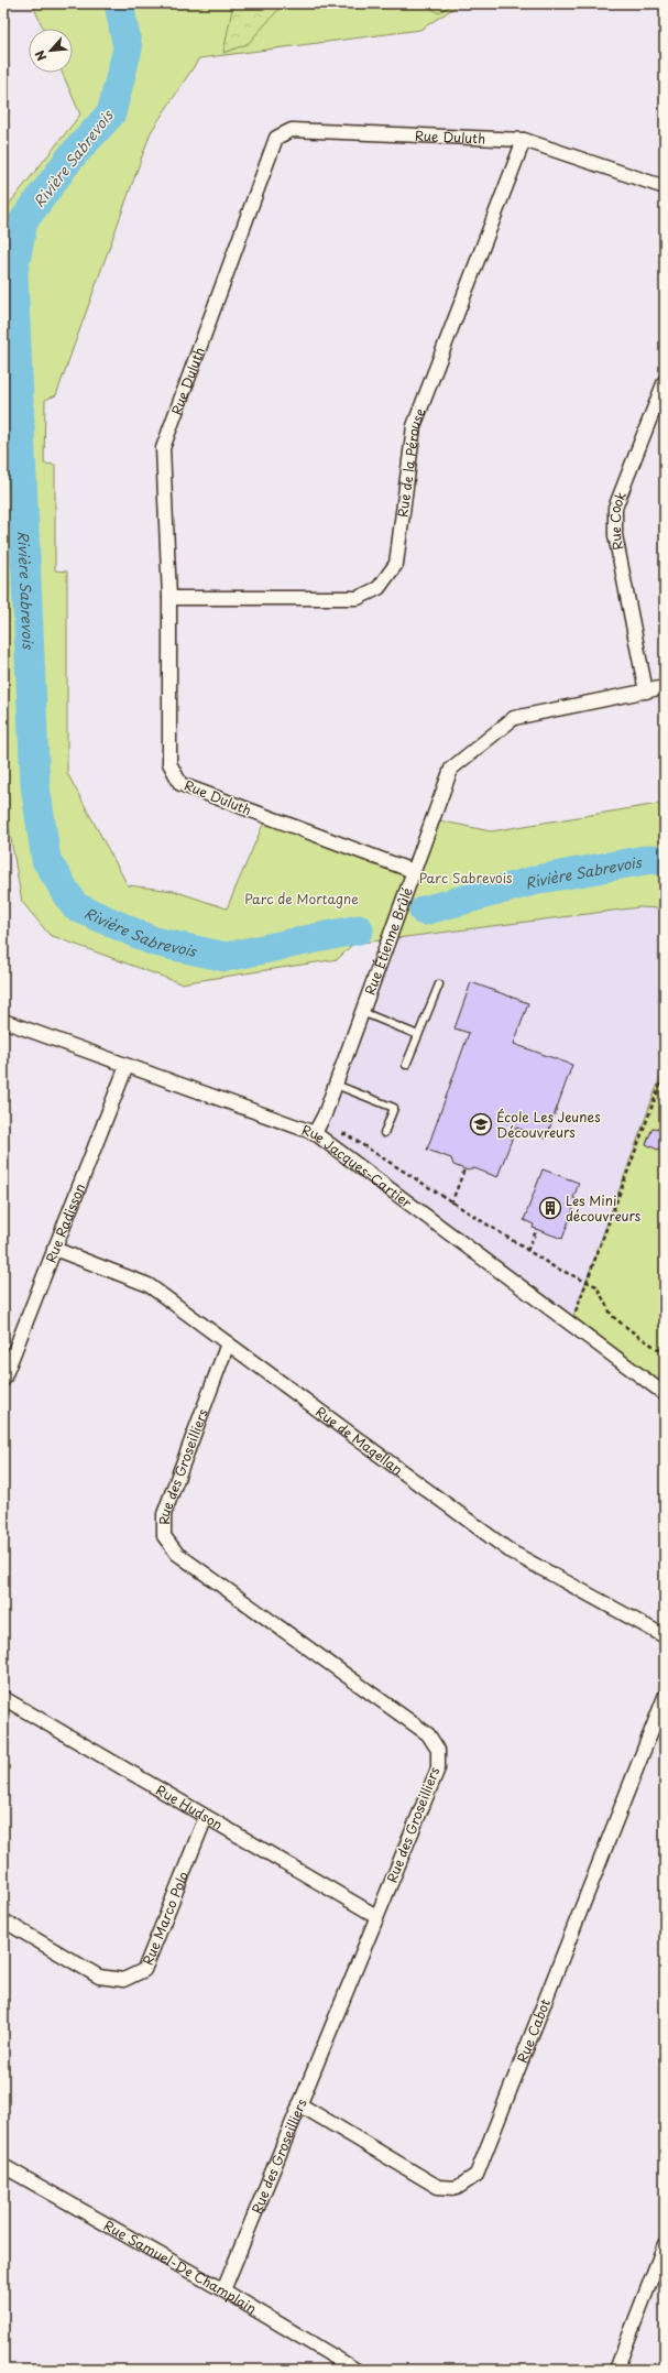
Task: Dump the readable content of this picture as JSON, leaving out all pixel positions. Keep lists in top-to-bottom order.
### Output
{
  "streets": {
    "street": [
      "Rue Duluth",
      "Rue de la Pérouse",
      "Rue Cook",
      "Rue Étienne Brûlé",
      "Rue Jacques-Cartier",
      "Rue Radisson",
      "Rue de Magellan",
      "Rue des Groseilliers",
      "Rue Hudson",
      "Rue Marco Polo",
      "Rue Cabot",
      "Rue Samuel-De Champlain"
    ]
  },
  "crossings": [
    ["Rue Duluth", "Rue de la Pérouse"],
    ["Rue Duluth", "Rue Étienne Brûlé"],
    ["Rue Cook", "Rue Étienne Brûlé"],
    ["Rue Étienne Brûlé", "Rue Jacques-Cartier"],
    ["Rue Jacques-Cartier", "Rue Radisson"],
    ["Rue Radisson", "Rue de Magellan"],
    ["Rue de Magellan", "Rue des Groseilliers"],
    ["Rue des Groseilliers", "Rue Hudson"],
    ["Rue des Groseilliers", "Rue Cabot"],
    ["Rue des Groseilliers", "Rue Samuel-De Champlain"],
    ["Rue Hudson", "Rue Marco Polo"]
  ],
  "water": ["Rivière Sabrevois"],
  "parks": ["Parc Sabrevois", "Parc de Mortagne"],
  "places": {
    "school or university": ["École Les Jeunes Découvreurs"],
    "building": ["Les Mini découvreurs"]
  },
  "north": "bottom left"
}
